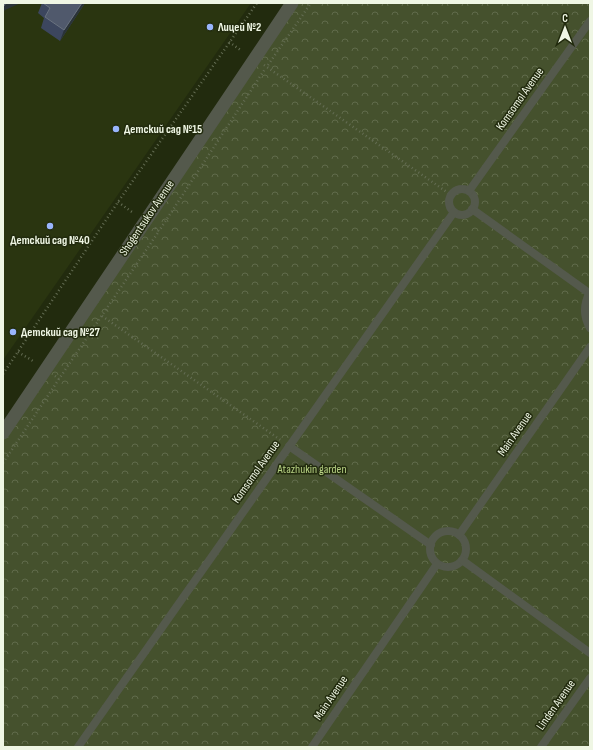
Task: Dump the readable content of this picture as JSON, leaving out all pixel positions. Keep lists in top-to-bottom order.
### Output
{
  "streets": {
    "street": [
      "Komsomol Avenue",
      "Shogentsukov Avenue",
      "Main Avenue",
      "Linden Avenue"
    ]
  },
  "parks": ["Atazhukin garden"],
  "places": [
    "Лицей №2",
    "Детский сад №15",
    "Детский сад №40",
    "Детский сад №27"
  ],
  "north": "top"
}
